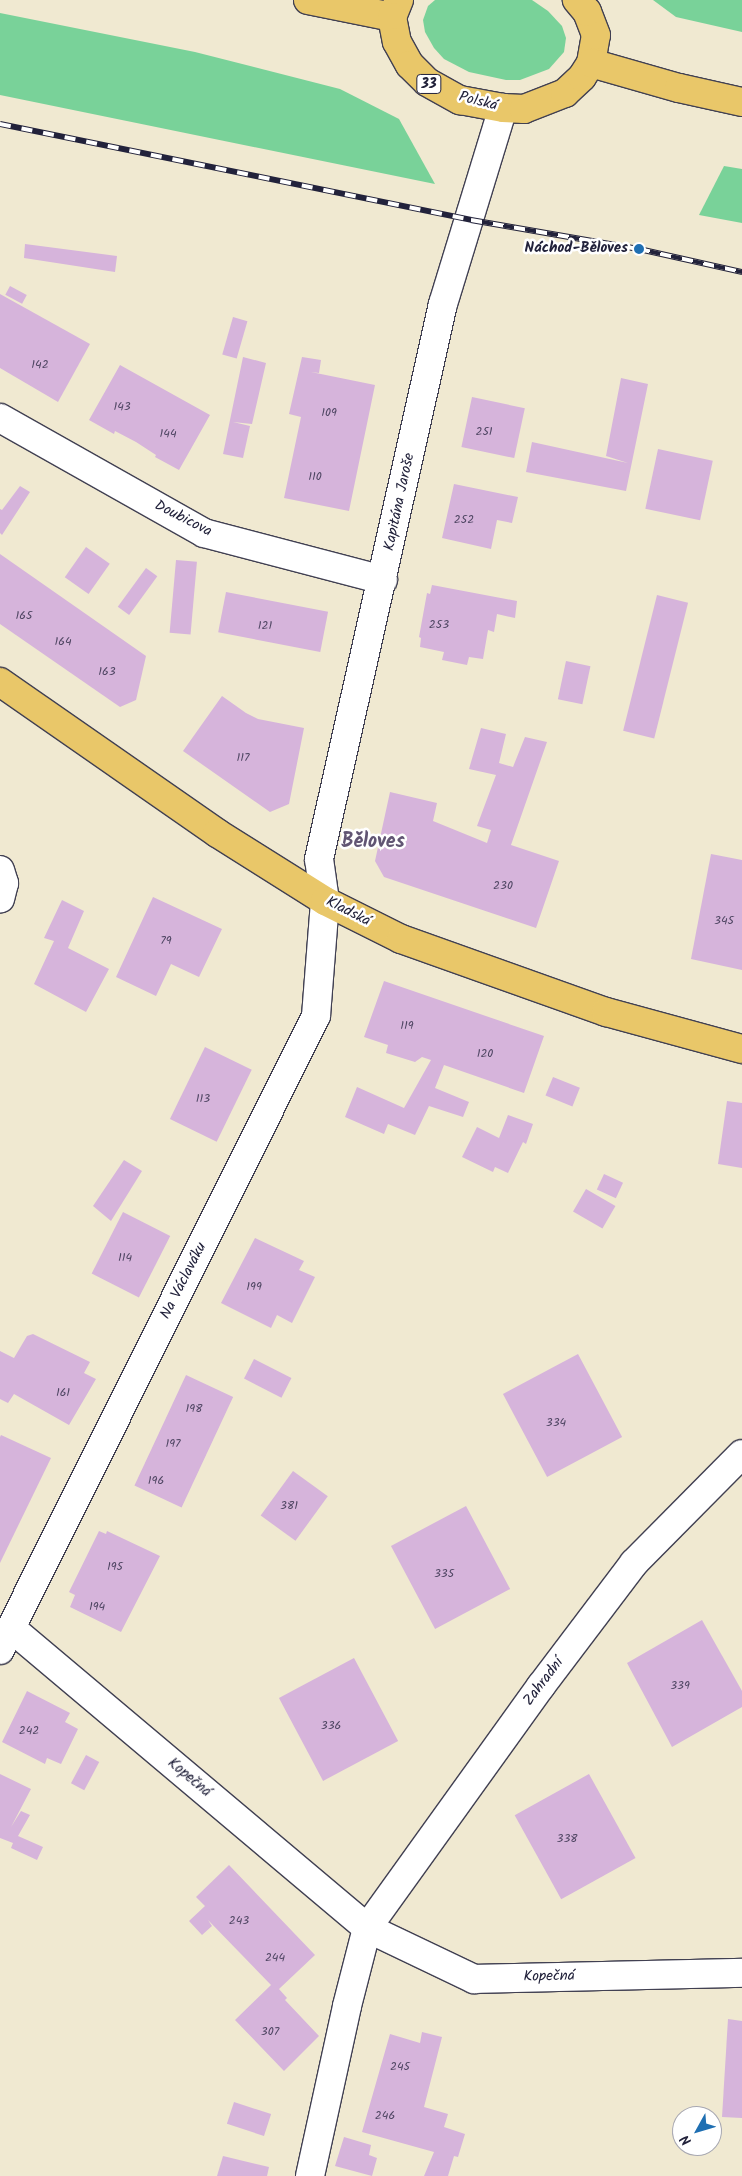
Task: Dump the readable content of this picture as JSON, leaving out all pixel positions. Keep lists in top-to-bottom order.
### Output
{
  "streets": {
    "main road": ["33", "Polská", "Kladská"],
    "street": [
      "Kapitána Jaroše",
      "Doubicova",
      "Na Václaváku",
      "Zahradní",
      "Kopečná"
    ]
  },
  "crossings": [
    ["Polská", "Kapitána Jaroše"],
    ["Kapitána Jaroše", "Doubicova"],
    ["Kapitána Jaroše", "Kladská"],
    ["Kapitána Jaroše", "Na Václaváku"],
    ["Kladská", "Na Václaváku"],
    ["Na Václaváku", "Kopečná"],
    ["Zahradní", "Kopečná"]
  ],
  "districts": ["Běloves"],
  "places": ["Náchod-Běloves"],
  "house_numbers": [
    "142",
    "143",
    "109",
    "251",
    "144",
    "110",
    "252",
    "165",
    "253",
    "121",
    "164",
    "163",
    "117",
    "230",
    "345",
    "79",
    "119",
    "120",
    "113",
    "114",
    "199",
    "161",
    "198",
    "334",
    "197",
    "196",
    "381",
    "195",
    "335",
    "194",
    "339",
    "336",
    "242",
    "338",
    "243",
    "244",
    "307",
    "245",
    "246"
  ],
  "north": "bottom left"
}
